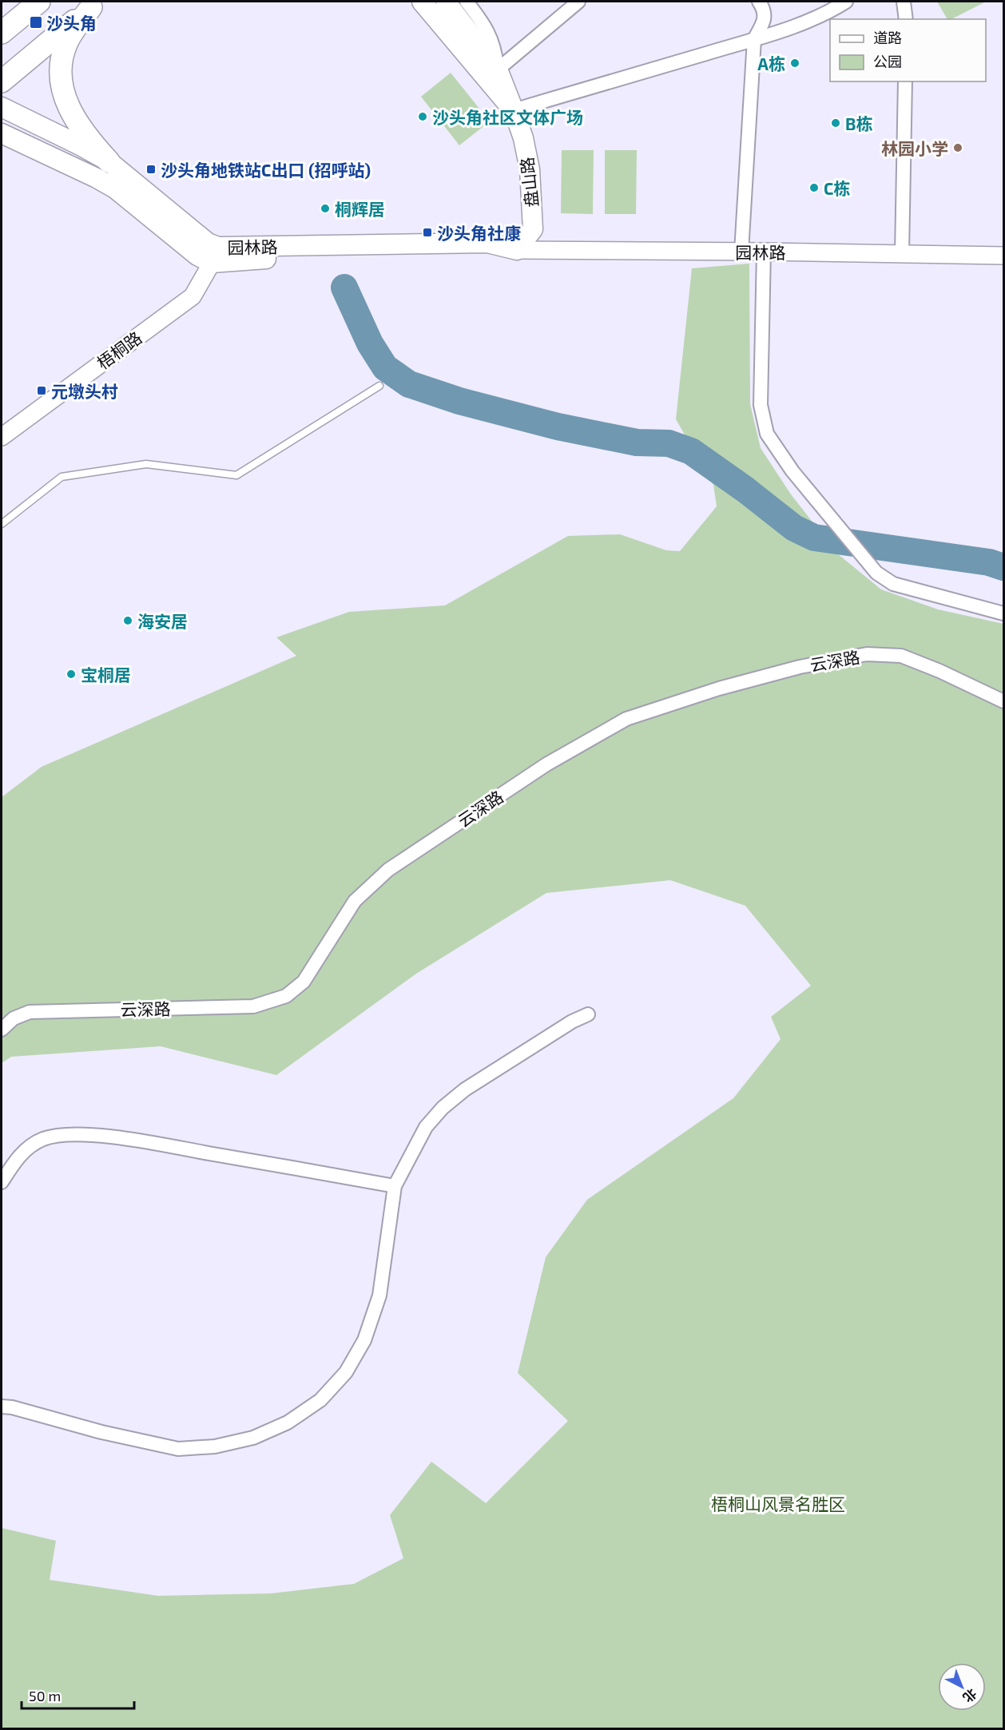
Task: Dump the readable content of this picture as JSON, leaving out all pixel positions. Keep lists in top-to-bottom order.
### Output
{
  "streets": {
    "main road": ["盘山路", "园林路"],
    "street": ["梧桐路", "云深路"]
  },
  "crossings": [
    ["盘山路", "园林路"],
    ["园林路", "梧桐路"]
  ],
  "parks": ["梧桐山风景名胜区"],
  "places": {
    "transit": [
      "沙头角",
      "沙头角地铁站C出口 (招呼站)",
      "沙头角社康",
      "元墩头村"
    ],
    "other": [
      "A栋",
      "沙头角社区文体广场",
      "B栋",
      "林园小学",
      "C栋",
      "桐辉居",
      "海安居",
      "宝桐居"
    ]
  },
  "legend": ["道路", "公园"],
  "scale_bar": "50 m",
  "north": "bottom right"
}
